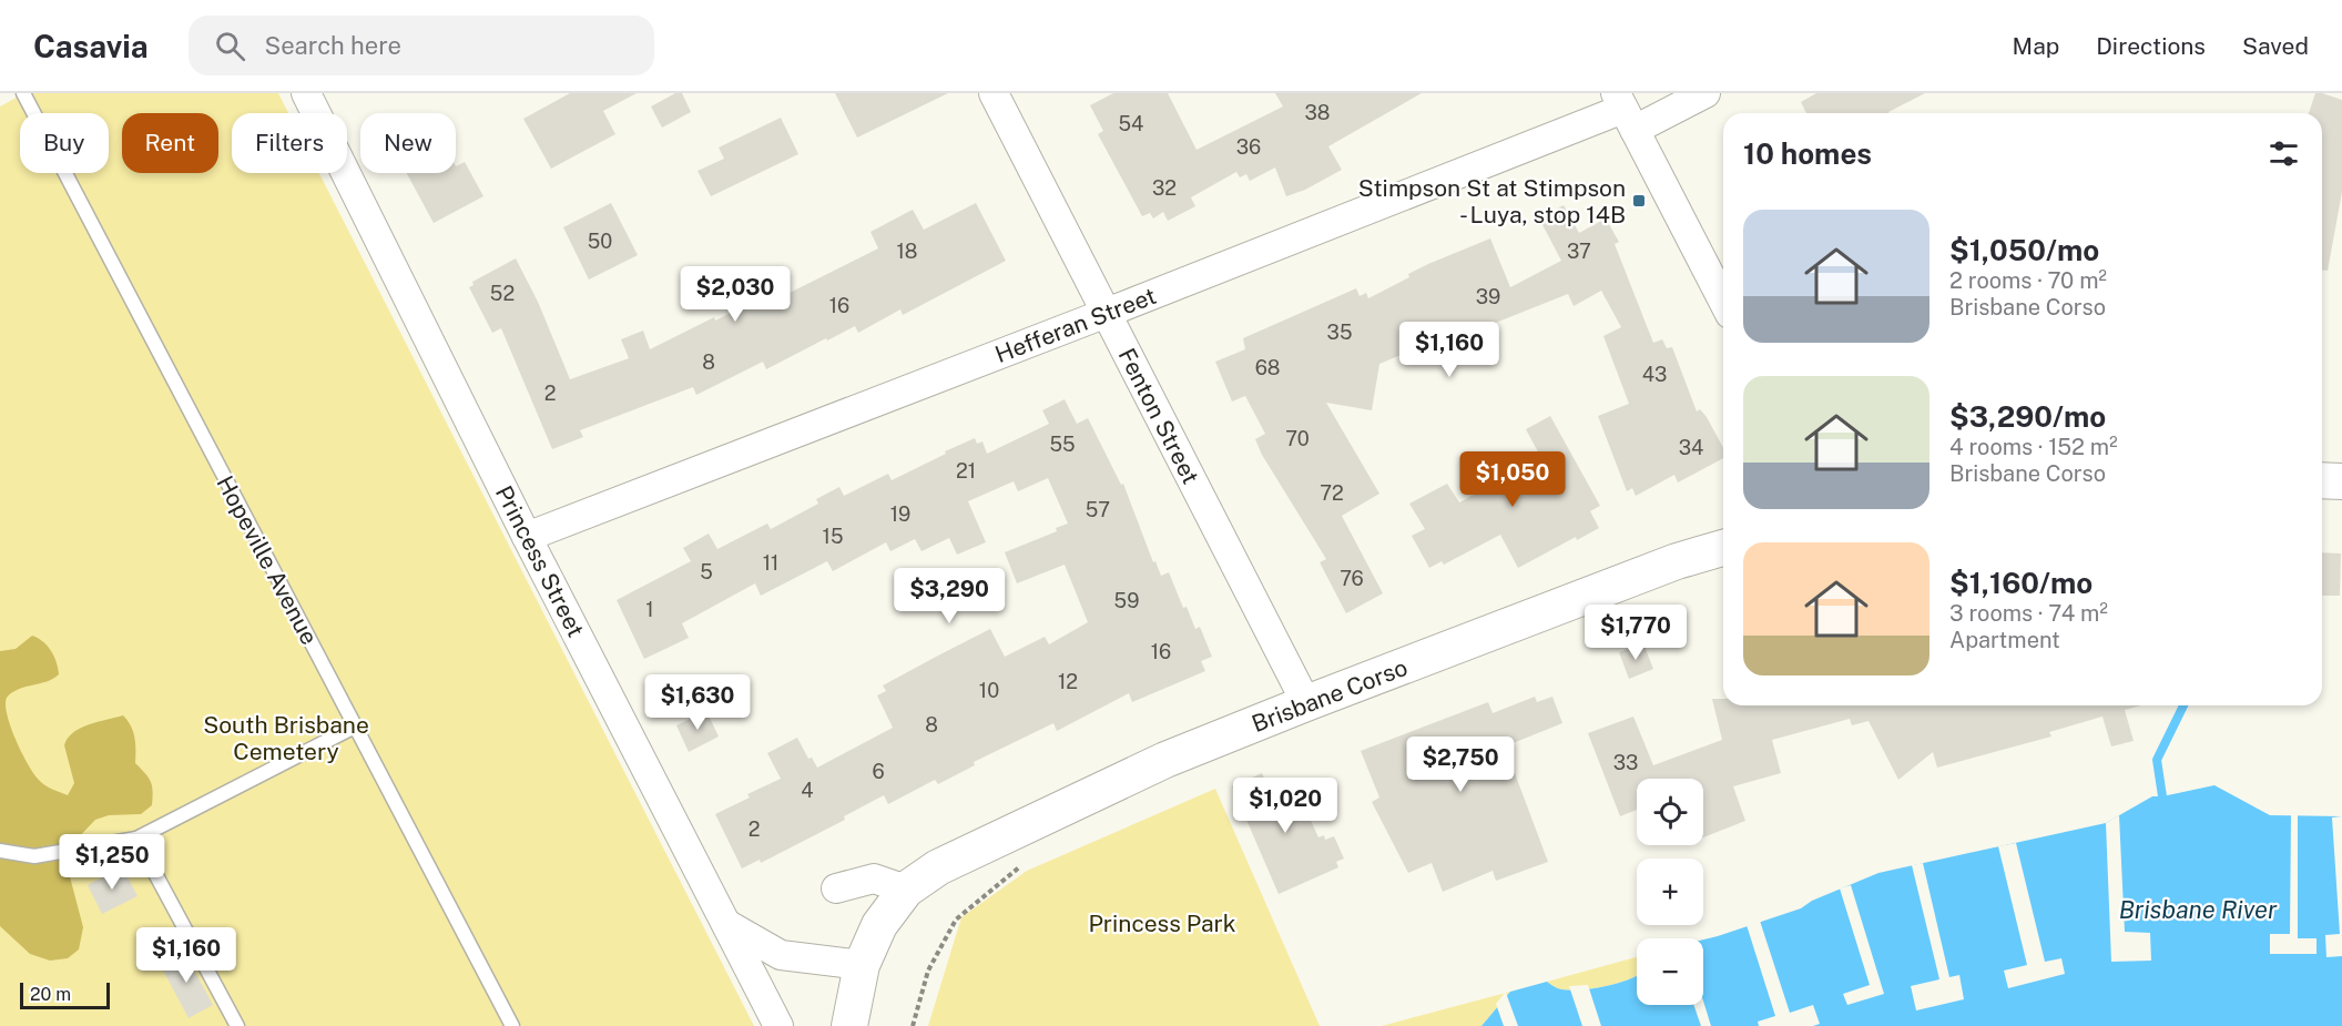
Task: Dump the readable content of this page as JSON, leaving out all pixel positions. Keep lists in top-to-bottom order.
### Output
{
  "streets": {
    "street": [
      "Hefferan Street",
      "Fenton Street",
      "Princess Street",
      "Brisbane Corso"
    ],
    "lane": ["Hopeville Avenue"]
  },
  "crossings": [
    ["Hefferan Street", "Fenton Street"],
    ["Hefferan Street", "Princess Street"],
    ["Fenton Street", "Brisbane Corso"]
  ],
  "water": ["Brisbane River"],
  "parks": ["South Brisbane Cemetery", "Princess Park"],
  "places": {
    "transit": ["Stimpson St at Stimpson - Luya, stop 14B"]
  },
  "house_numbers": [
    "38",
    "54",
    "36",
    "32",
    "50",
    "18",
    "37",
    "52",
    "39",
    "16",
    "35",
    "8",
    "68",
    "43",
    "2",
    "70",
    "55",
    "34",
    "21",
    "72",
    "57",
    "19",
    "15",
    "11",
    "5",
    "76",
    "59",
    "1",
    "16",
    "12",
    "10",
    "8",
    "33",
    "6",
    "4",
    "2"
  ],
  "scale_bar": "20 m",
  "page": {
    "header": "Casavia",
    "search": "Search here",
    "nav": ["Map", "Directions", "Saved"],
    "chip": [
      "Buy",
      "Rent",
      "Filters",
      "New"
    ],
    "heading": "10 homes",
    "list": [
      {
        "name": "$1,050/mo",
        "note": "2 rooms · 70 m² · Brisbane Corso"
      },
      {
        "name": "$3,290/mo",
        "note": "4 rooms · 152 m² · Brisbane Corso"
      },
      {
        "name": "$1,160/mo",
        "note": "3 rooms · 74 m² · Apartment"
      }
    ],
    "price": [
      "$2,030",
      "$1,160",
      "$1,050",
      "$3,290",
      "$1,770",
      "$1,630",
      "$2,750",
      "$1,020",
      "$1,250",
      "$1,160"
    ],
    "map_buttons": ["+", "−"],
    "scale": "20 m"
  }
}
